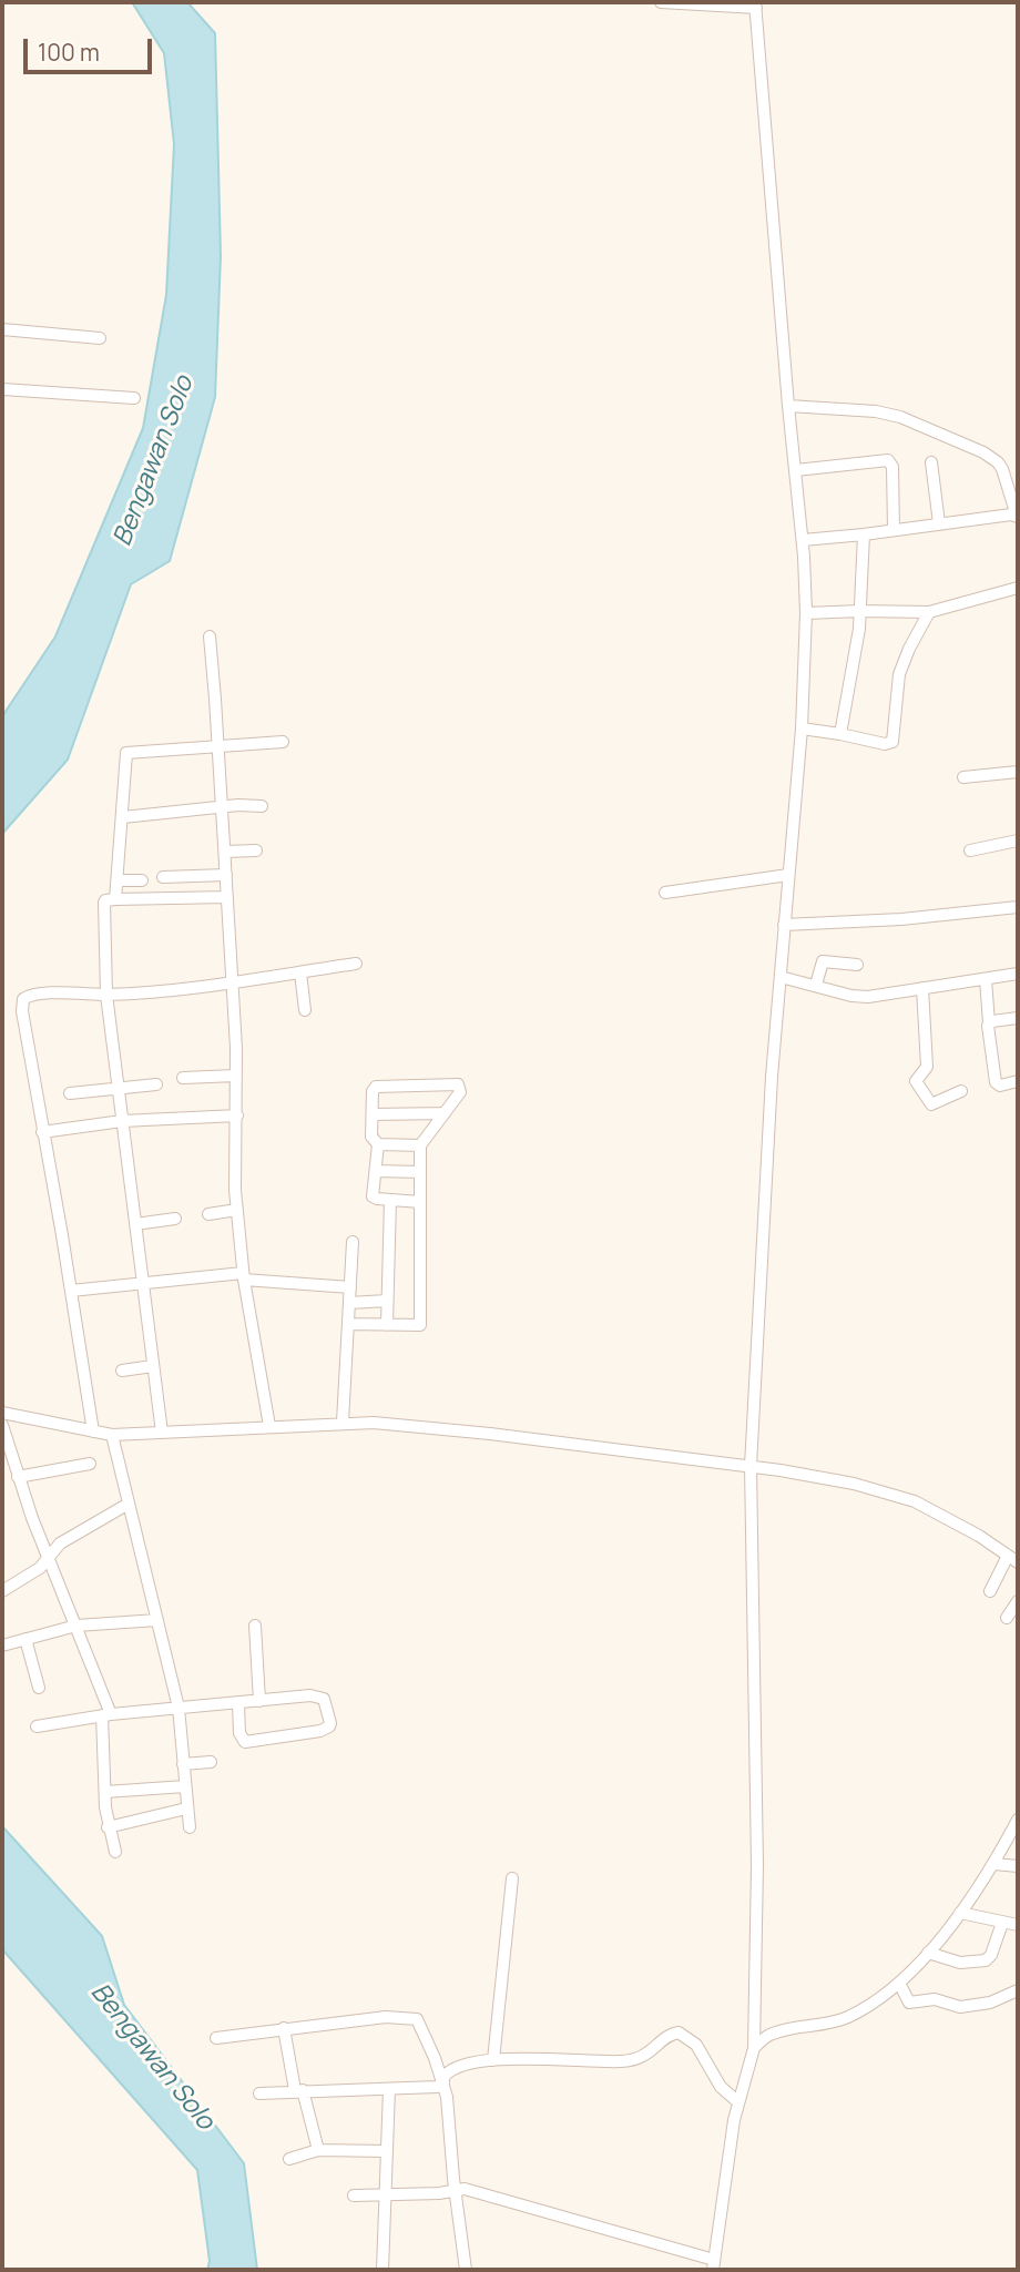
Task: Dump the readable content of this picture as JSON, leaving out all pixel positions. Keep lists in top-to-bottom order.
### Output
{
  "water": ["Bengawan Solo"],
  "scale_bar": "100 m"
}
